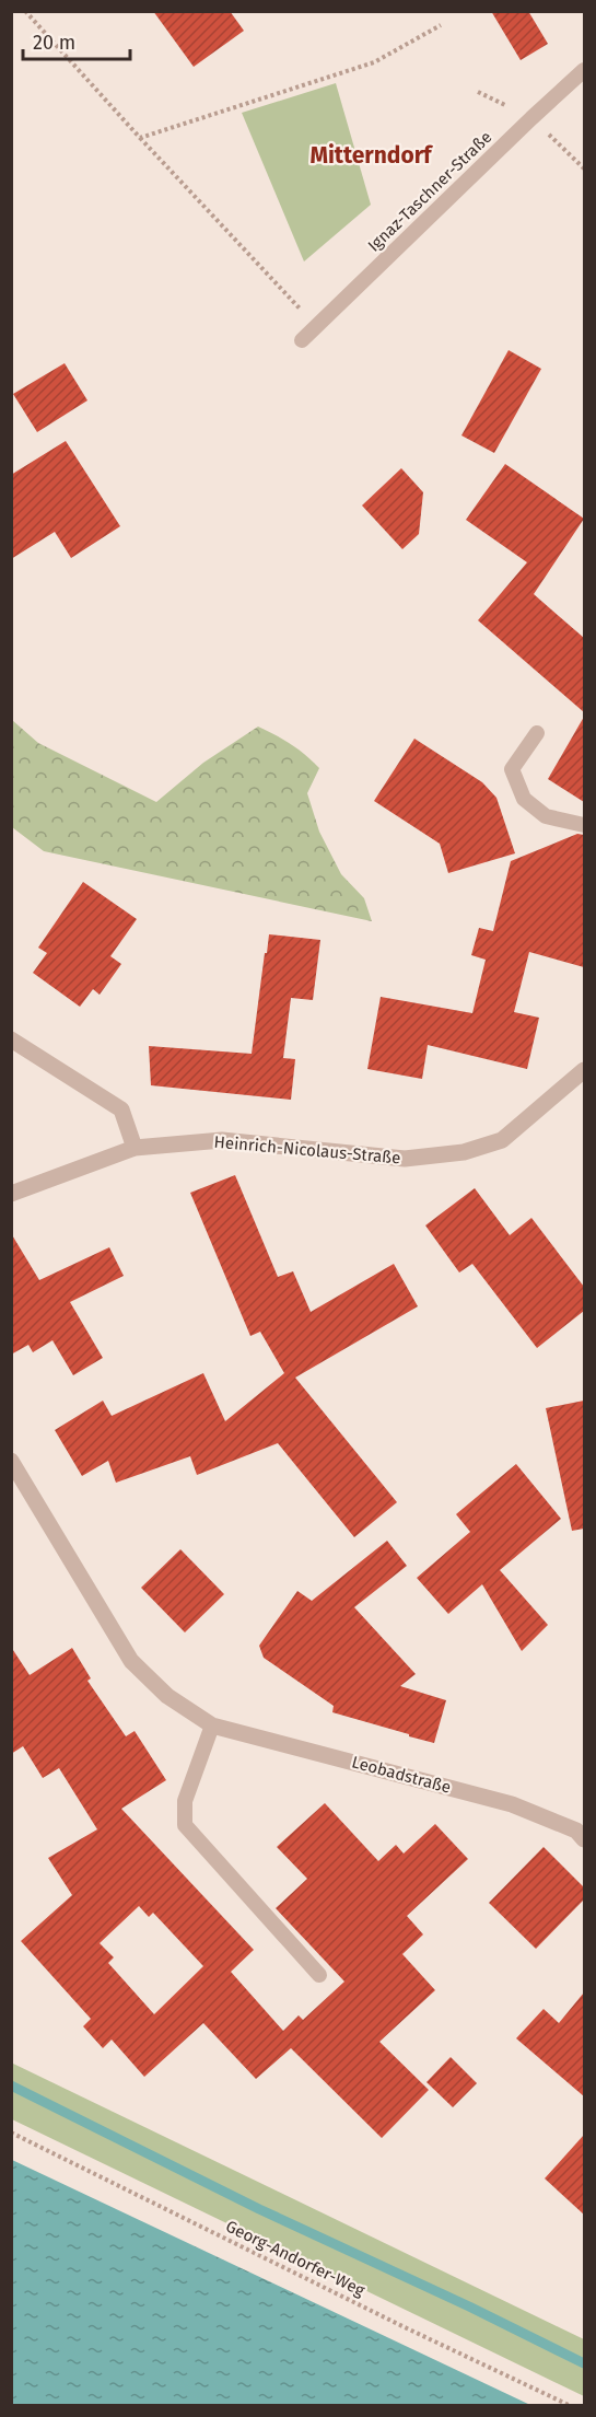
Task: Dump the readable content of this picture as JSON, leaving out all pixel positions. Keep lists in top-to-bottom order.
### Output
{
  "streets": {
    "street": ["Heinrich-Nicolaus-Straße", "Leobadstraße"],
    "lane": ["Ignaz-Taschner-Straße"],
    "path": ["Georg-Andorfer-Weg"]
  },
  "districts": ["Mitterndorf"],
  "scale_bar": "20 m"
}
